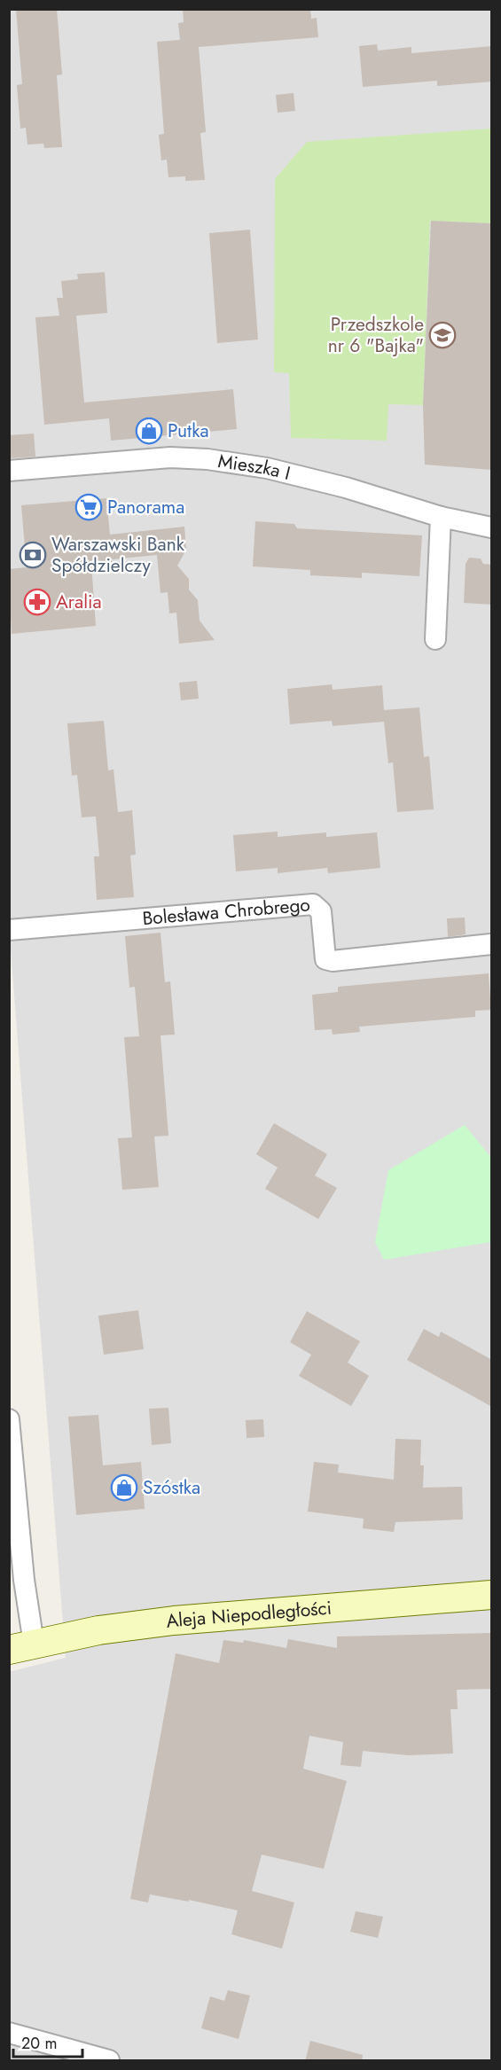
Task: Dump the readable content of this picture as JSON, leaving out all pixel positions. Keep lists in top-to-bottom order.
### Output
{
  "streets": {
    "main road": ["Aleja Niepodległości"],
    "street": ["Mieszka I", "Bolesława Chrobrego"]
  },
  "places": {
    "school or university": ["Przedszkole nr 6 \"Bajka\""],
    "shop": ["Putka", "Szóstka"],
    "supermarket": ["Panorama"],
    "bank": ["Warszawski Bank Spółdzielczy"],
    "pharmacy": ["Aralia"]
  },
  "scale_bar": "20 m"
}
